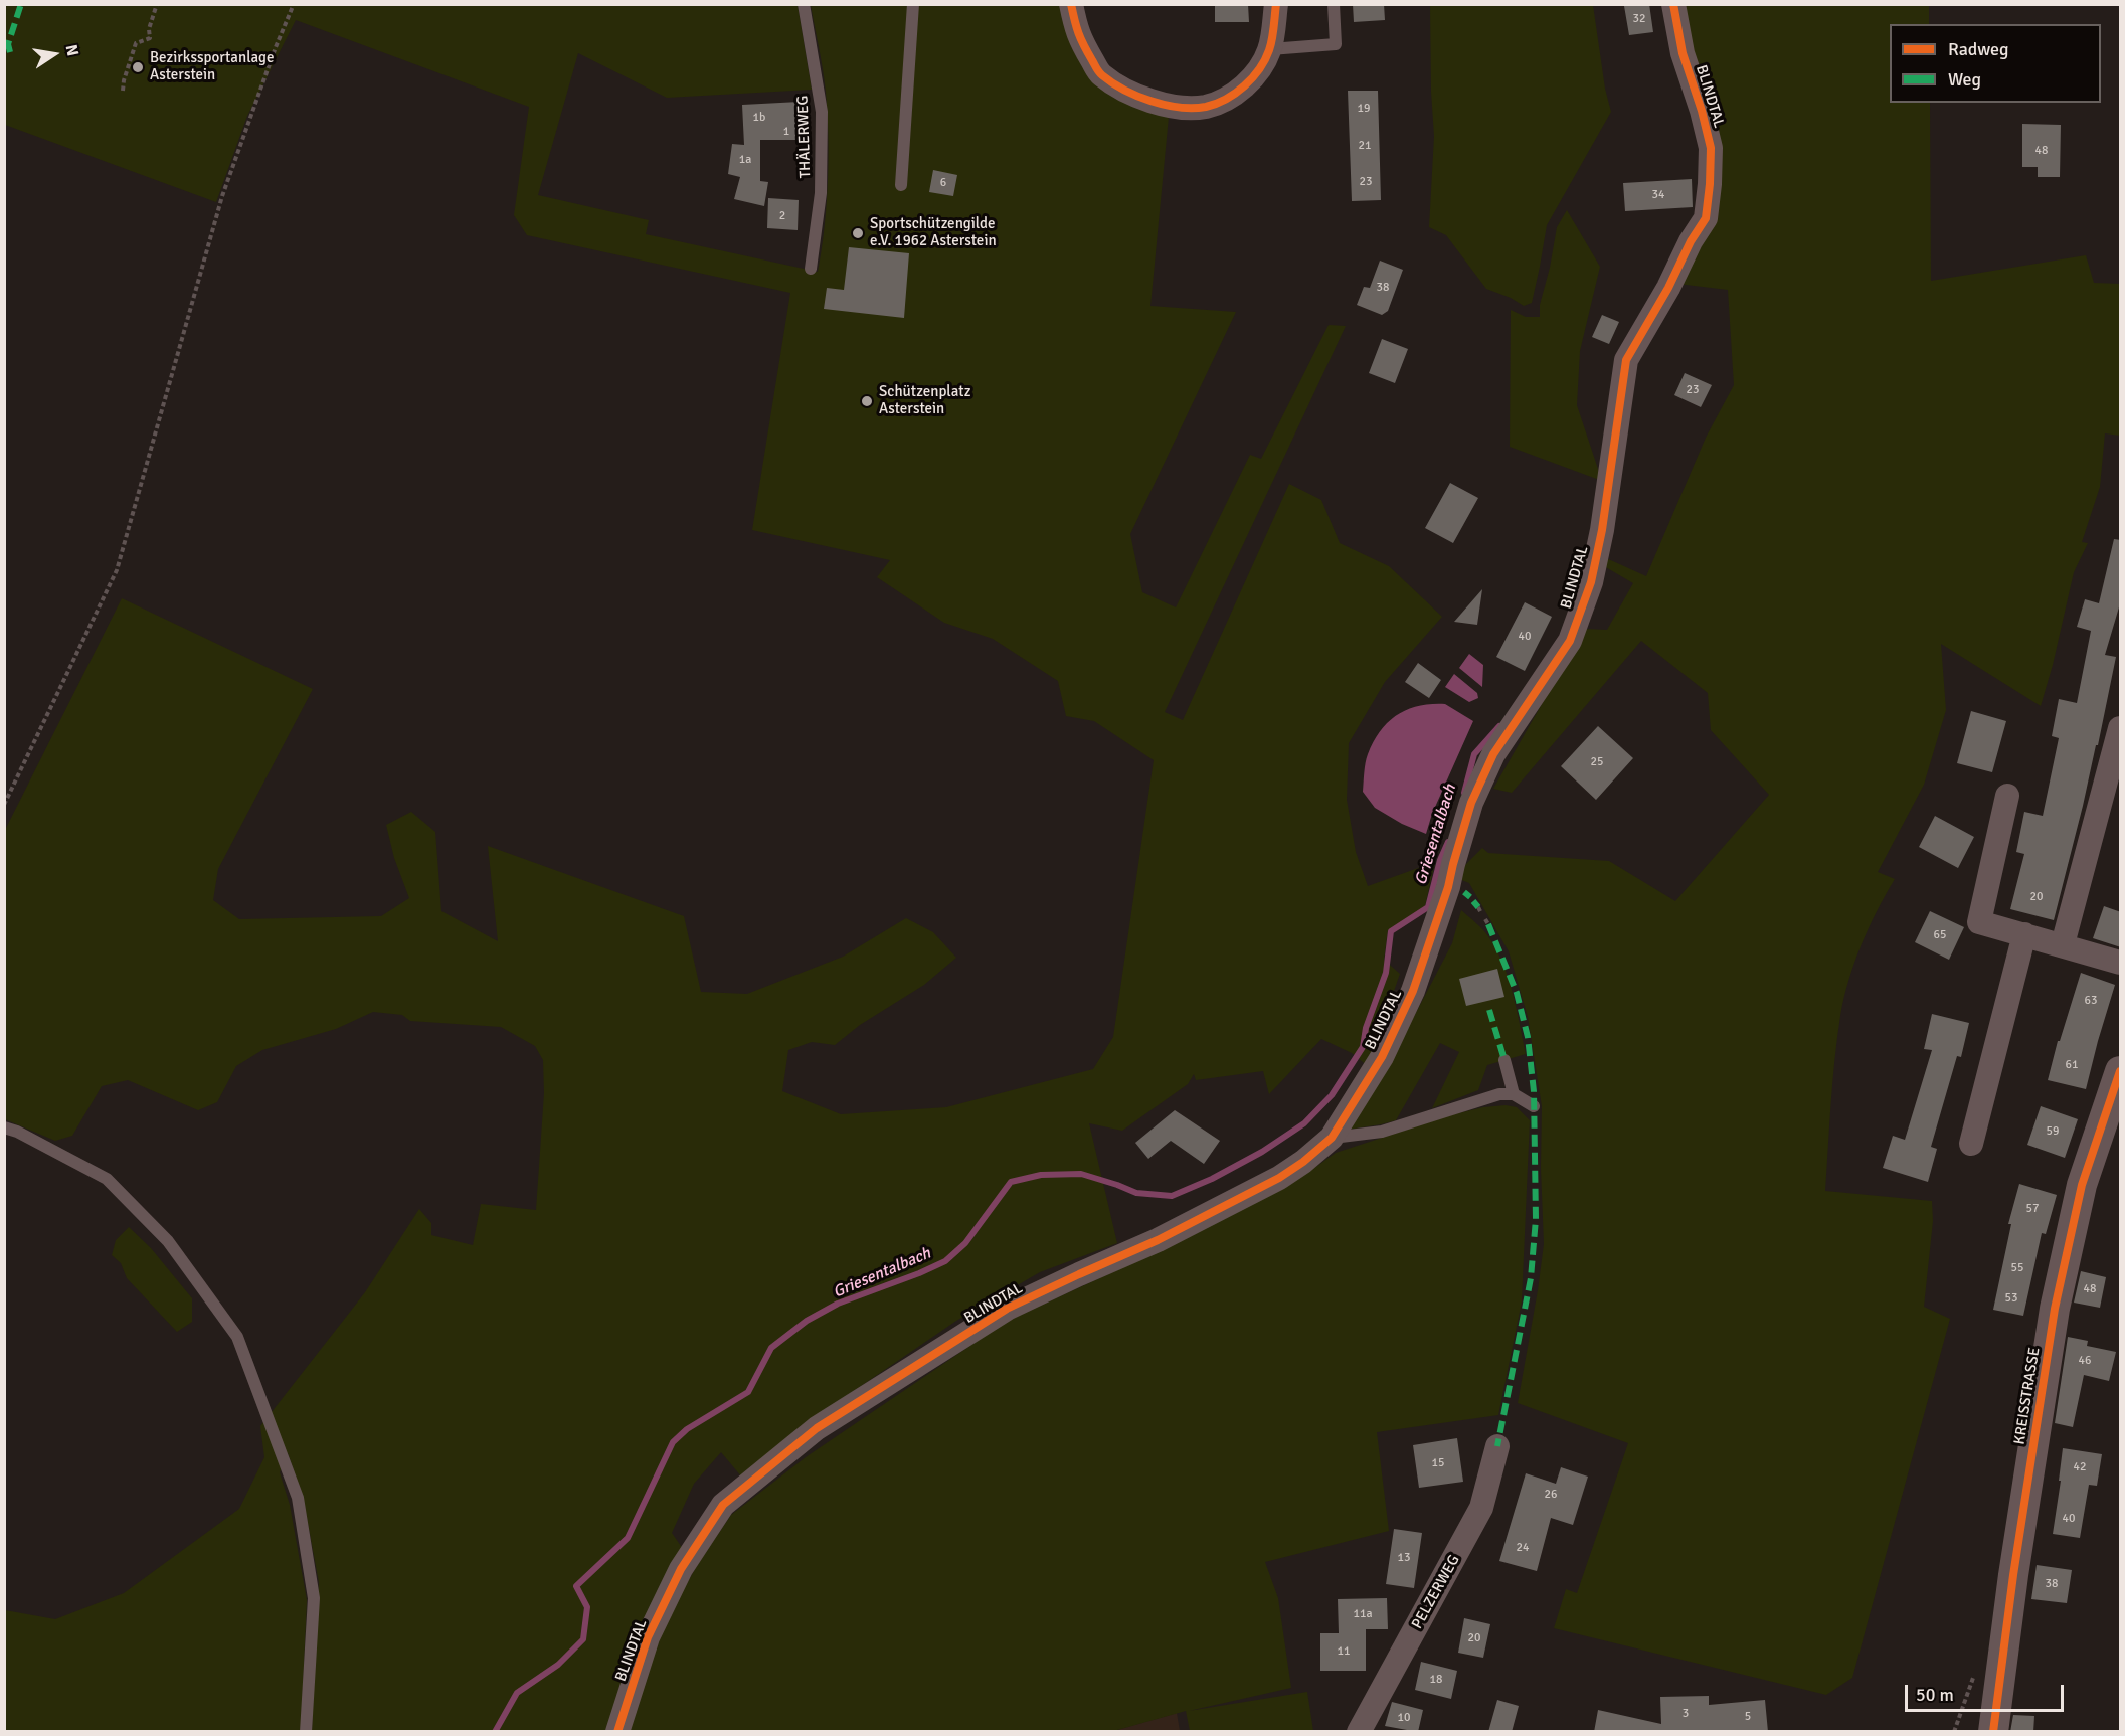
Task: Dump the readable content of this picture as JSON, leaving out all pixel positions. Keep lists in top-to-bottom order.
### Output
{
  "streets": {
    "street": ["BLINDTAL", "KREISSTRASSE", "PELZERWEG"],
    "lane": ["THÄLERWEG"]
  },
  "water": ["Griesentalbach"],
  "places": ["Bezirkssportanlage Asterstein", "Sportschützengilde e.V. 1962 Asterstein", "Schützenplatz Asterstein"],
  "house_numbers": [
    "32",
    "19",
    "1b",
    "1",
    "21",
    "48",
    "1a",
    "23",
    "6",
    "34",
    "2",
    "38",
    "23",
    "40",
    "25",
    "20",
    "65",
    "63",
    "61",
    "59",
    "57",
    "55",
    "48",
    "53",
    "46",
    "15",
    "42",
    "26",
    "40",
    "24",
    "13",
    "38",
    "11a",
    "20",
    "11",
    "18",
    "3",
    "5",
    "10"
  ],
  "legend": ["Radweg", "Weg"],
  "scale_bar": "50 m",
  "north": "right"
}
